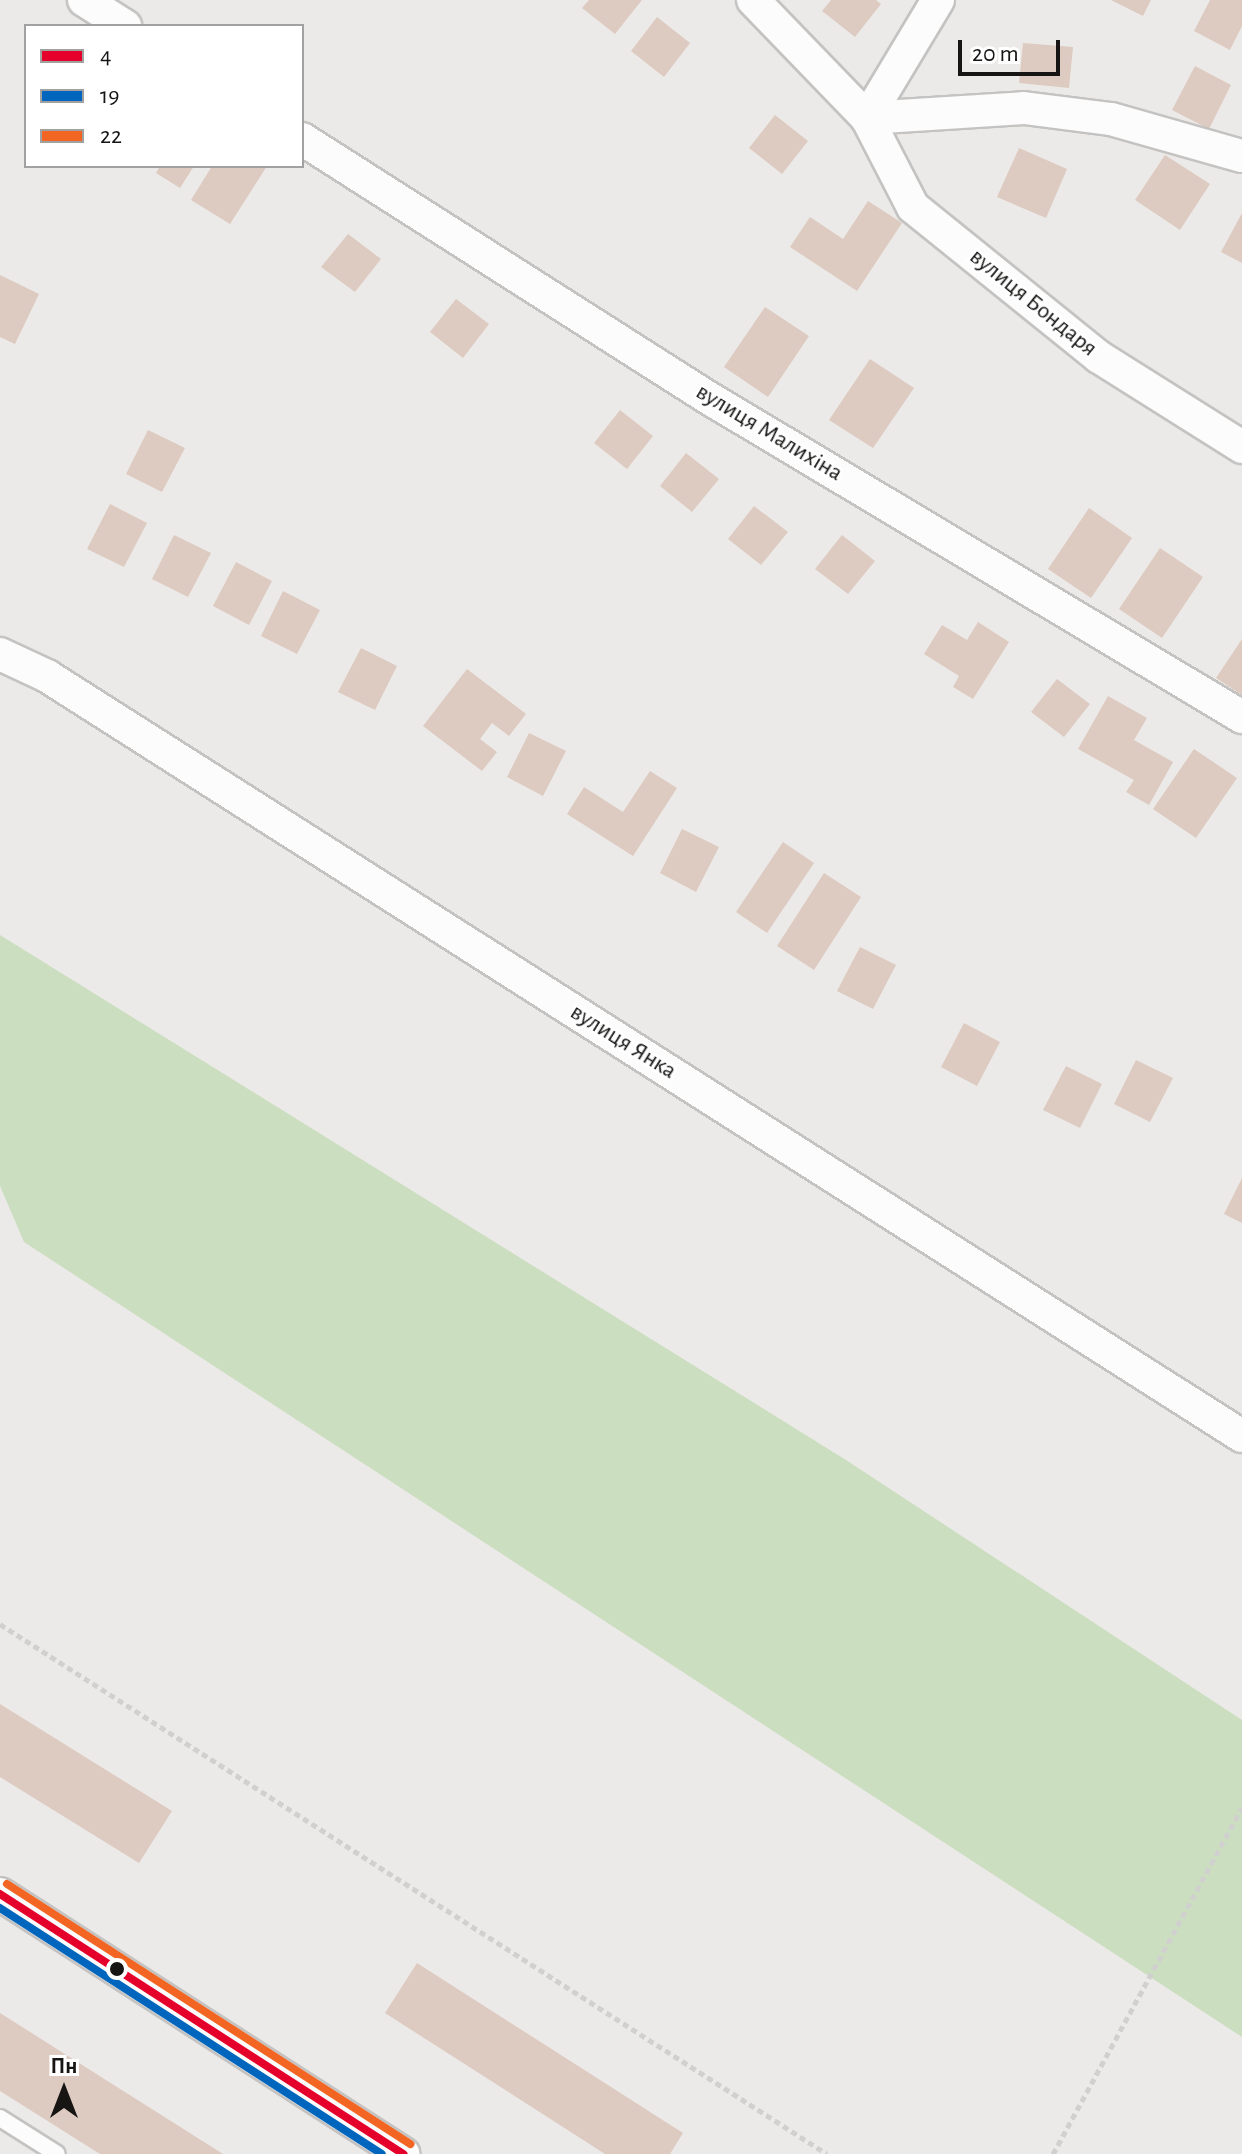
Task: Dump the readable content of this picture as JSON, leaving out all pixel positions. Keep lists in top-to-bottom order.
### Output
{
  "streets": {
    "street": ["вулиця Бондаря", "вулиця Малихіна", "вулиця Янка"]
  },
  "lines": ["transit line 22", "transit line 4", "transit line 19"],
  "legend": ["4", "19", "22"],
  "scale_bar": "20 m",
  "north": "top"
}
